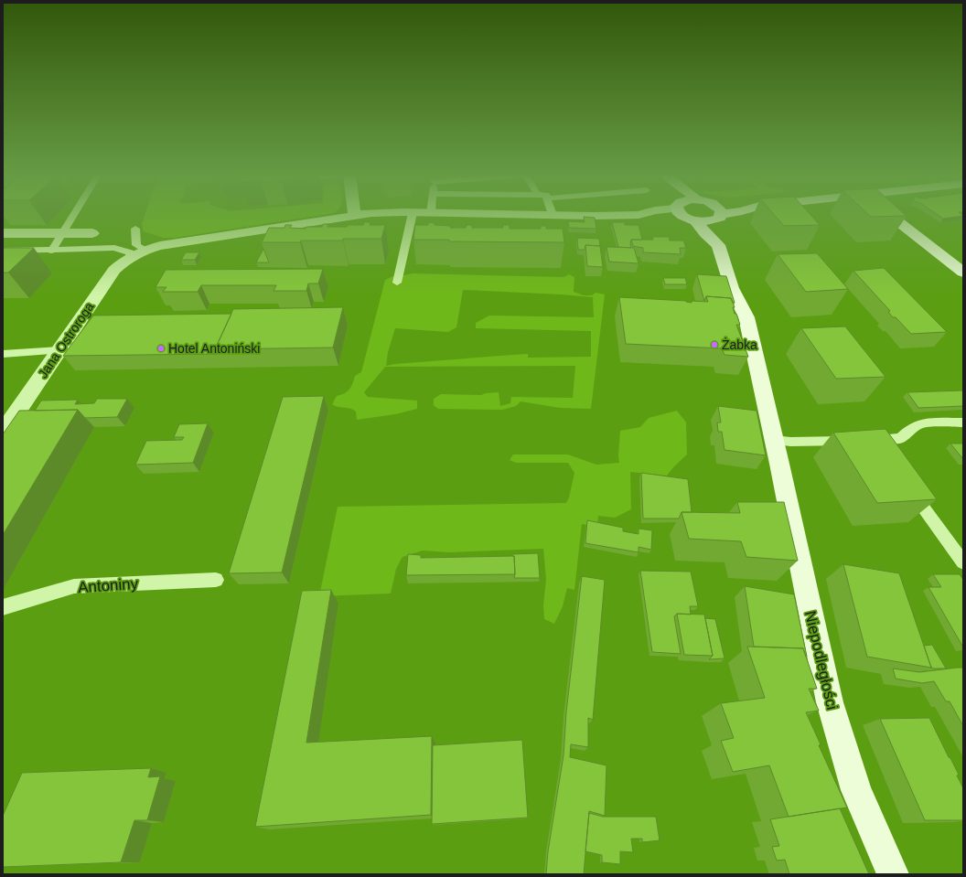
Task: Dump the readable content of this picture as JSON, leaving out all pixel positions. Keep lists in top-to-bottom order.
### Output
{
  "streets": {
    "street": ["Jana Ostroroga", "Niepodległości"],
    "lane": ["Antoniny"]
  },
  "places": ["Żabka", "Hotel Antoniński"]
}
